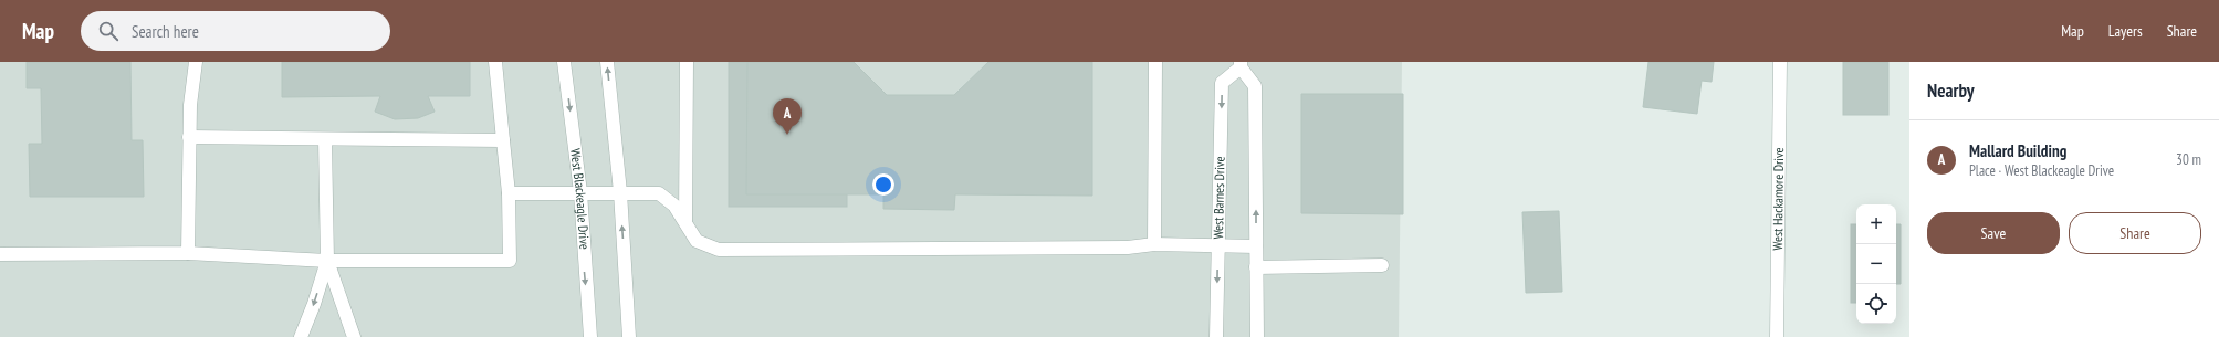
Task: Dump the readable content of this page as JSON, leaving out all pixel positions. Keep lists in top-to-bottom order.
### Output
{
  "streets": {
    "street": ["West Barnes Drive", "West Blackeagle Drive", "West Hackamore Drive"]
  },
  "page": {
    "header": "Map",
    "search": "Search here",
    "nav": ["Map", "Layers", "Share"],
    "heading": "Nearby",
    "pins": "A",
    "list": [
      {
        "mark": "A",
        "name": "Mallard Building",
        "note": "Place · West Blackeagle Drive",
        "value": "30 m"
      }
    ],
    "buttons": ["Save", "Share"],
    "map_buttons": ["+", "−"]
  }
}
